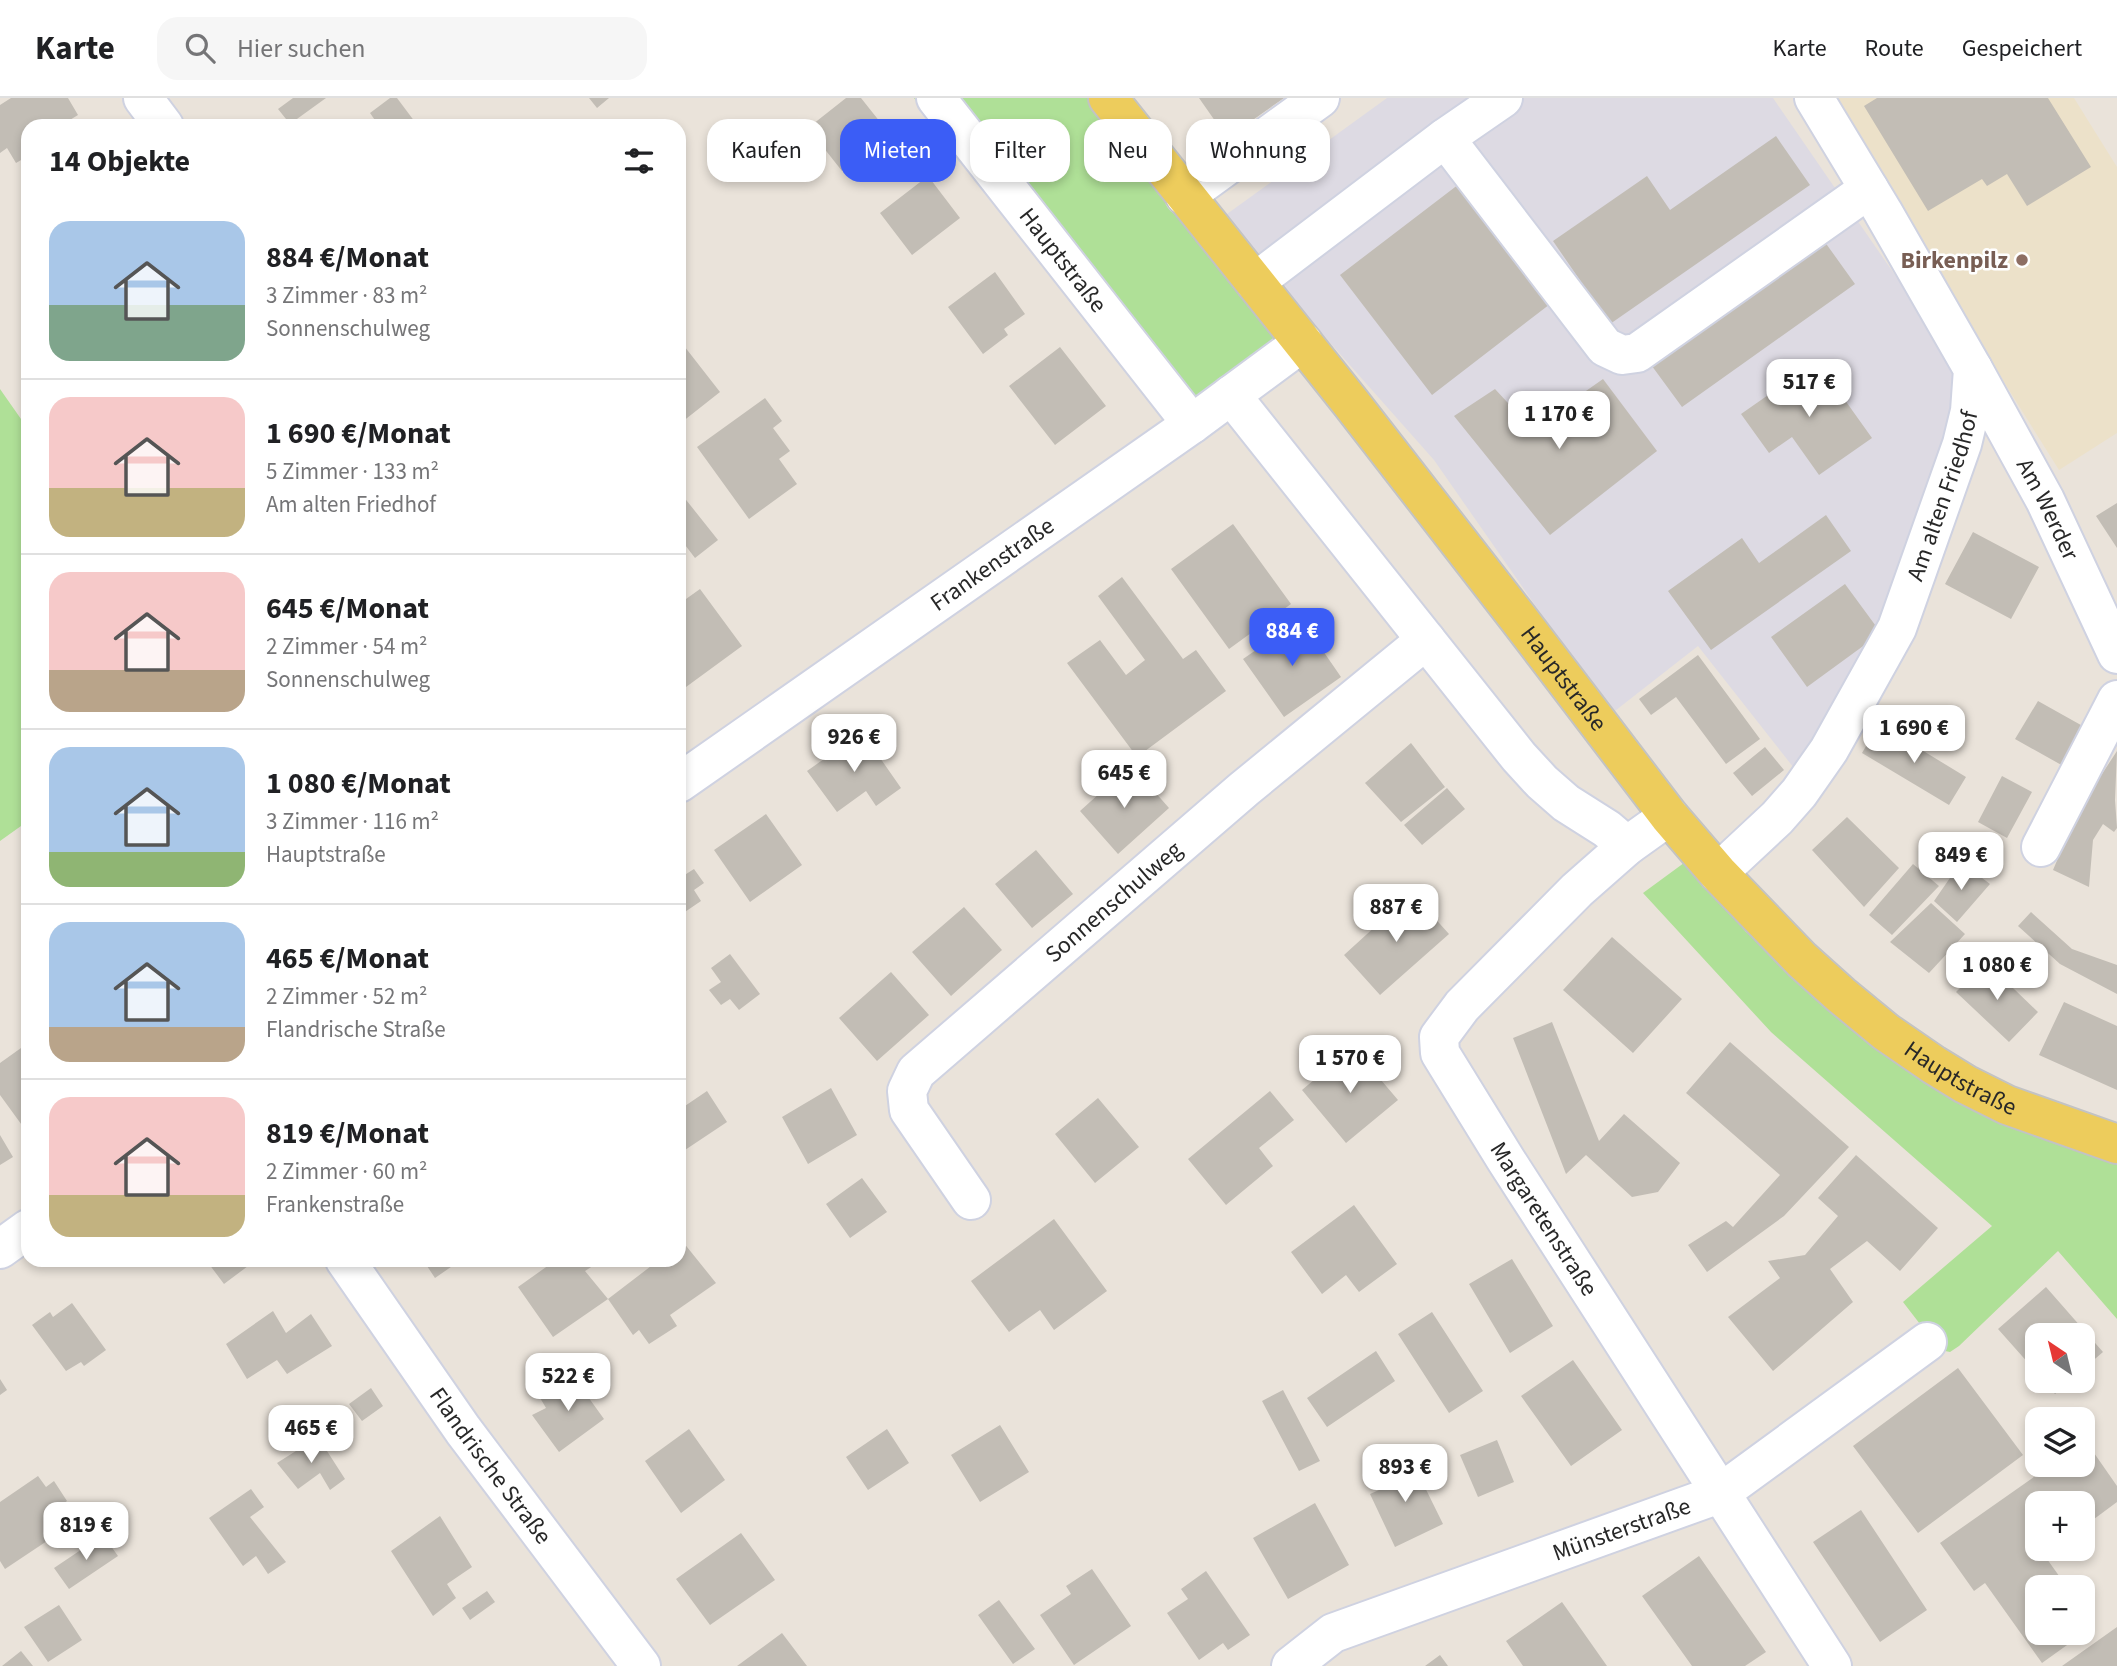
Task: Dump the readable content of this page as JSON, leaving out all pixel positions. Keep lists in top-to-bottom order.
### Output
{
  "streets": {
    "main road": ["Hauptstraße"],
    "street": [
      "Am alten Friedhof",
      "Am Werder",
      "Frankenstraße",
      "Sonnenschulweg",
      "Margaretenstraße",
      "Flandrische Straße",
      "Münsterstraße"
    ]
  },
  "crossings": [
    ["Hauptstraße", "Am alten Friedhof"],
    ["Hauptstraße", "Frankenstraße"],
    ["Hauptstraße", "Margaretenstraße"],
    ["Am alten Friedhof", "Am Werder"],
    ["Margaretenstraße", "Münsterstraße"]
  ],
  "places": ["Birkenpilz"],
  "north": "top left",
  "page": {
    "header": "Karte",
    "search": "Hier suchen",
    "nav": ["Karte", "Route", "Gespeichert"],
    "chip": [
      "Kaufen",
      "Mieten",
      "Filter",
      "Neu",
      "Wohnung"
    ],
    "heading": "14 Objekte",
    "list": [
      {
        "name": "884 €/Monat",
        "note": "3 Zimmer · 83 m² · Sonnenschulweg"
      },
      {
        "name": "1 690 €/Monat",
        "note": "5 Zimmer · 133 m² · Am alten Friedhof"
      },
      {
        "name": "645 €/Monat",
        "note": "2 Zimmer · 54 m² · Sonnenschulweg"
      },
      {
        "name": "1 080 €/Monat",
        "note": "3 Zimmer · 116 m² · Hauptstraße"
      },
      {
        "name": "465 €/Monat",
        "note": "2 Zimmer · 52 m² · Flandrische Straße"
      },
      {
        "name": "819 €/Monat",
        "note": "2 Zimmer · 60 m² · Frankenstraße"
      }
    ],
    "price": [
      "517 €",
      "1 170 €",
      "884 €",
      "1 690 €",
      "926 €",
      "645 €",
      "849 €",
      "887 €",
      "1 080 €",
      "1 570 €",
      "522 €",
      "465 €",
      "893 €",
      "819 €"
    ],
    "map_buttons": ["+", "−"]
  }
}
